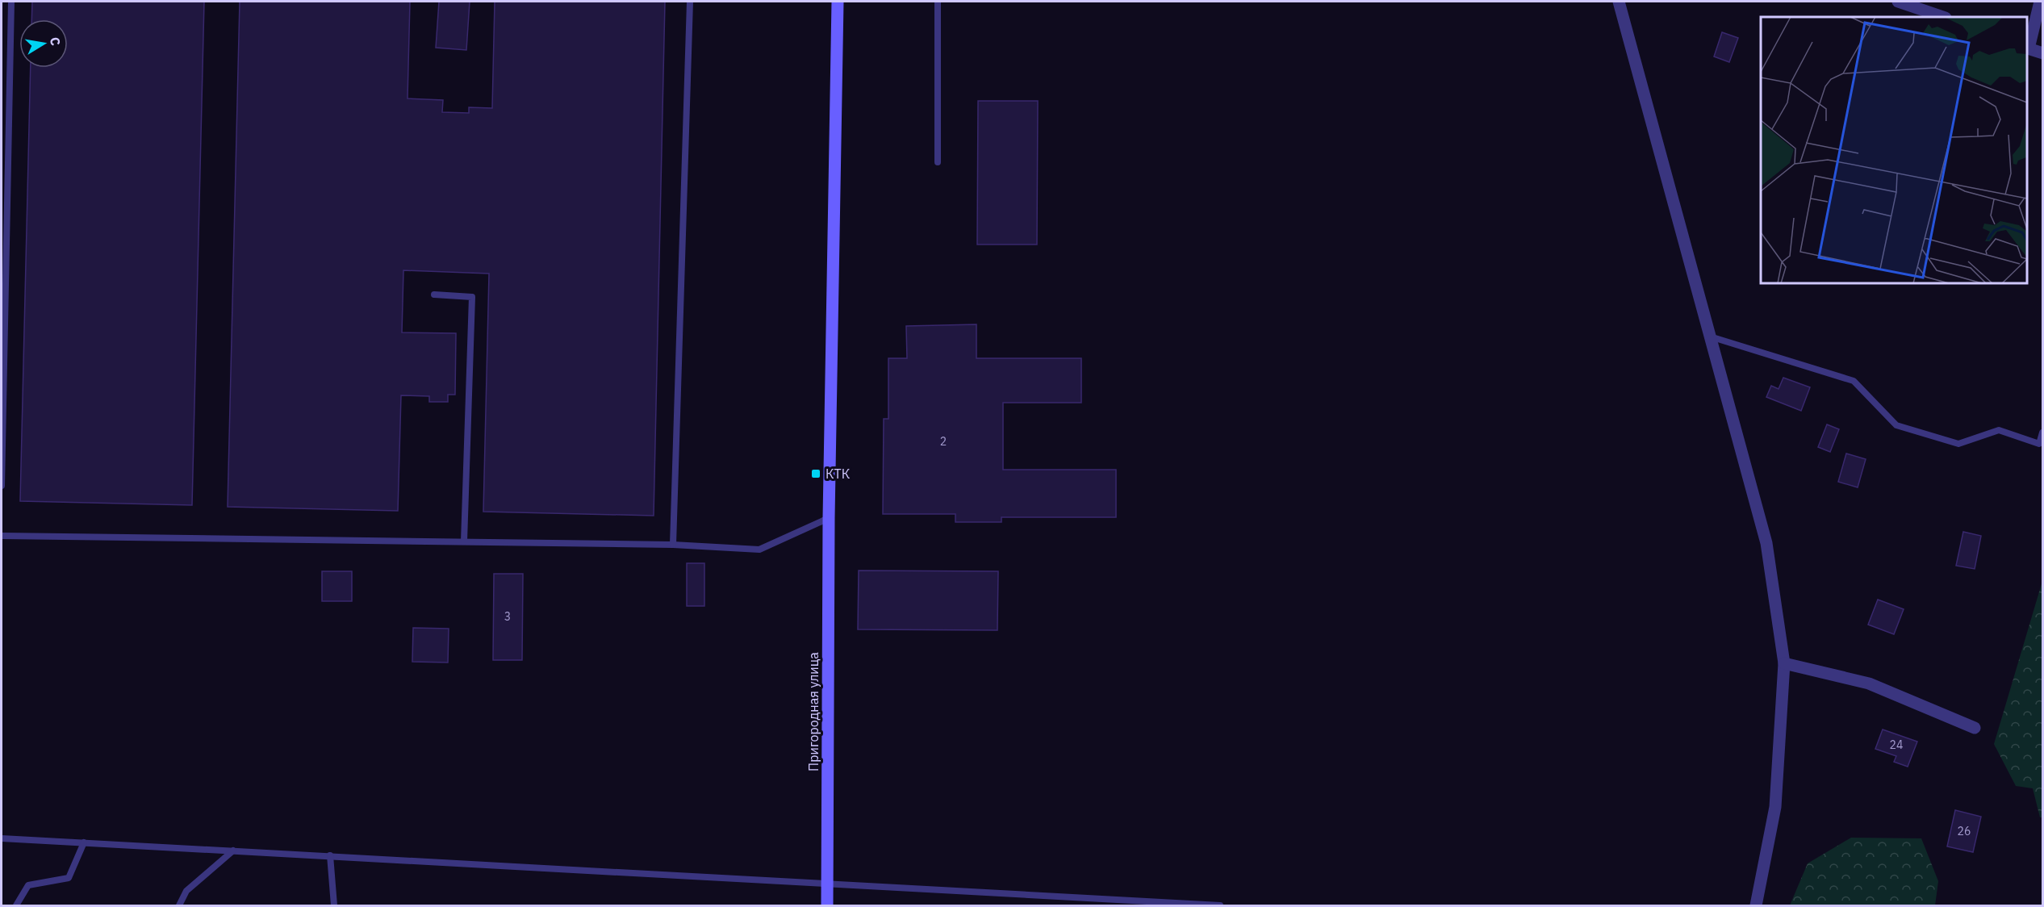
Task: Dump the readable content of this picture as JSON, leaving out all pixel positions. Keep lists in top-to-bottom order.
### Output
{
  "streets": {
    "street": ["Пригородная улица"]
  },
  "places": {
    "transit": ["КТК"]
  },
  "house_numbers": [
    "2",
    "3",
    "24",
    "26"
  ],
  "north": "right"
}
